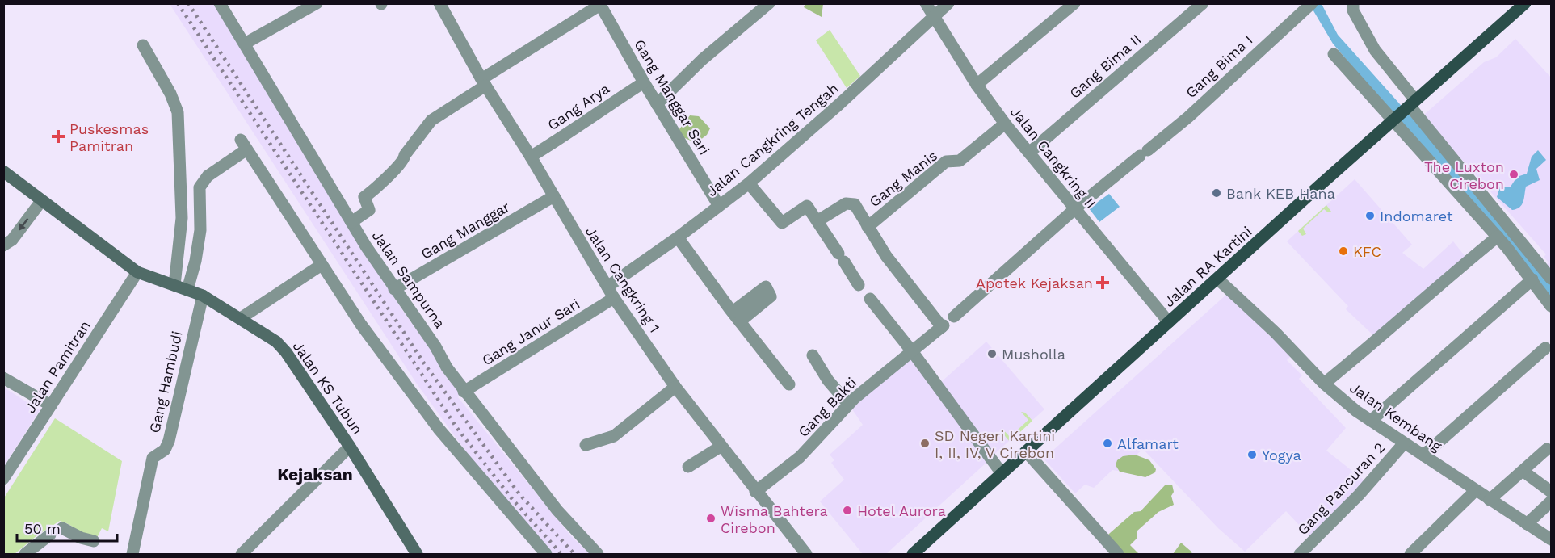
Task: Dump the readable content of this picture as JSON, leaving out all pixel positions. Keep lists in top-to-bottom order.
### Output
{
  "streets": {
    "main road": ["Jalan RA Kartini"],
    "street": [
      "Gang Bima II",
      "Gang Bima I",
      "Gang Manggar Sari",
      "Gang Arya",
      "Jalan Cangkring Tengah",
      "Jalan Cangkring II",
      "Gang Manis",
      "Gang Manggar",
      "Jalan Sampurna",
      "Jalan Cangkring 1",
      "Gang Janur Sari",
      "Jalan Pamitran",
      "Gang Hambudi",
      "Jalan KS Tubun",
      "Gang Bakti",
      "Jalan Kembang",
      "Gang Pancuran 2"
    ]
  },
  "crossings": [
    ["Gang Bima II", "Jalan Cangkring II"],
    ["Gang Bima I", "Jalan Cangkring II"],
    ["Gang Manggar Sari", "Gang Arya"],
    ["Gang Manggar Sari", "Jalan Cangkring Tengah"],
    ["Gang Arya", "Jalan Cangkring 1"],
    ["Jalan Cangkring Tengah", "Jalan Cangkring II"],
    ["Jalan Cangkring Tengah", "Jalan Cangkring 1"],
    ["Jalan Cangkring II", "Gang Manis"],
    ["Jalan Cangkring II", "Jalan RA Kartini"],
    ["Gang Manis", "Gang Bakti"],
    ["Gang Manggar", "Jalan Sampurna"],
    ["Gang Manggar", "Jalan Cangkring 1"],
    ["Jalan RA Kartini", "Jalan Kembang"],
    ["Jalan Sampurna", "Gang Janur Sari"],
    ["Jalan Cangkring 1", "Gang Janur Sari"],
    ["Jalan Cangkring 1", "Gang Bakti"],
    ["Jalan Pamitran", "Jalan KS Tubun"],
    ["Gang Hambudi", "Jalan KS Tubun"],
    ["Jalan Kembang", "Gang Pancuran 2"]
  ],
  "districts": ["Kejaksan"],
  "places": {
    "health": ["Puskesmas Pamitran", "Apotek Kejaksan"],
    "other": [
      "The Luxton Cirebon",
      "Bank KEB Hana",
      "Indomaret",
      "KFC",
      "Musholla",
      "SD Negeri Kartini I, II, IV, V Cirebon",
      "Alfamart",
      "Yogya",
      "Hotel Aurora",
      "Wisma Bahtera Cirebon"
    ]
  },
  "scale_bar": "50 m"
}
